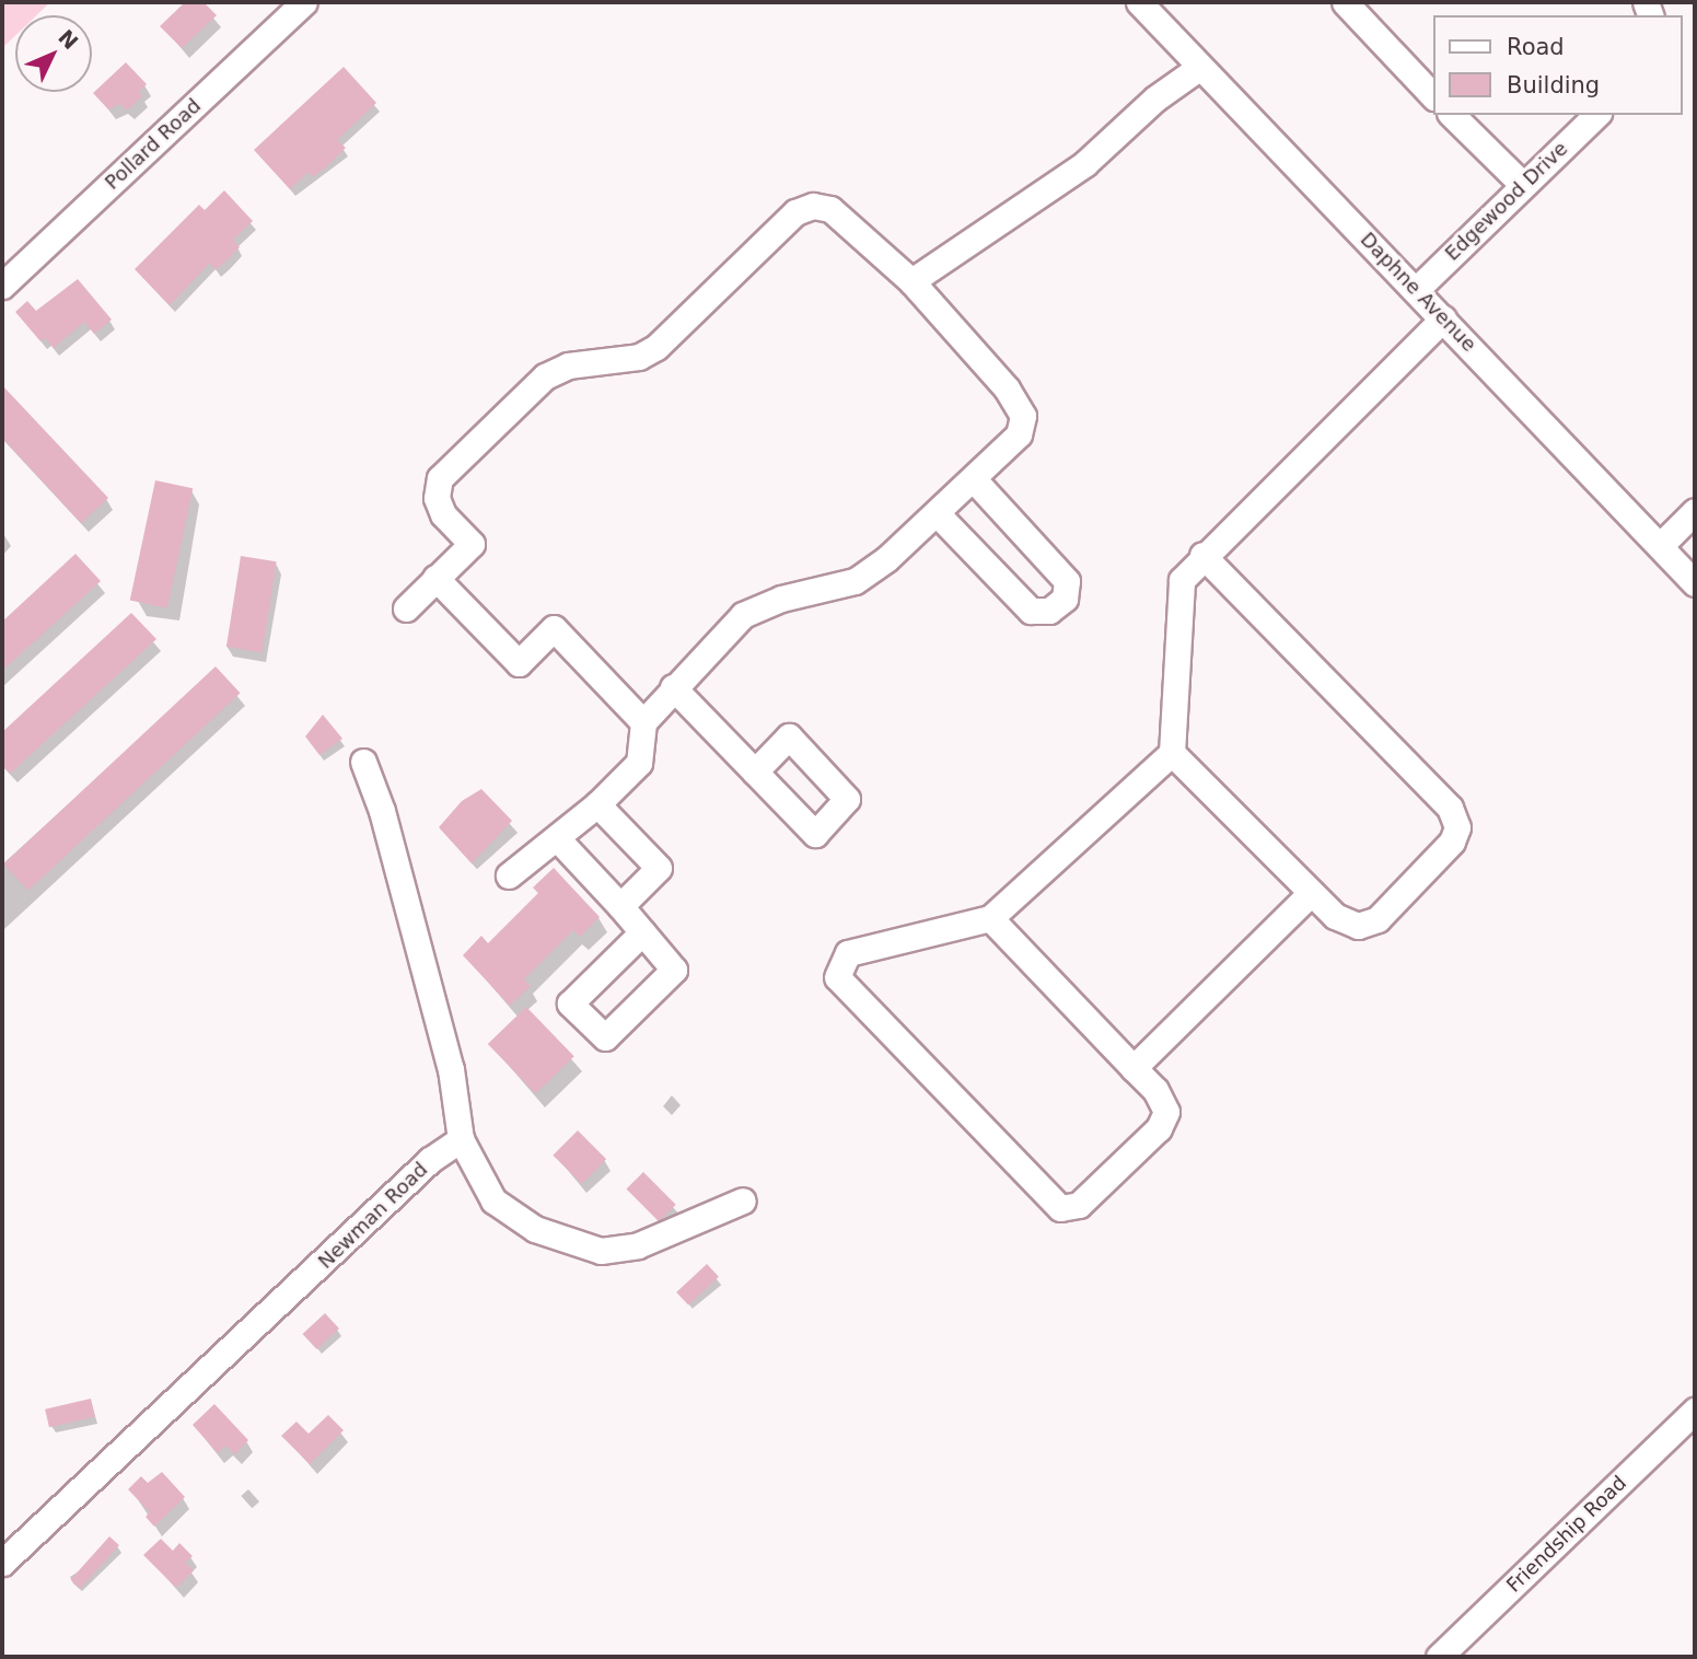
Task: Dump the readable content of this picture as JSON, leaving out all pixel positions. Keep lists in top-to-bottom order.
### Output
{
  "streets": {
    "street": [
      "Pollard Road",
      "Edgewood Drive",
      "Daphne Avenue",
      "Newman Road",
      "Friendship Road"
    ]
  },
  "crossings": [
    ["Edgewood Drive", "Daphne Avenue"]
  ],
  "legend": ["Road", "Building"],
  "north": "top right"
}
